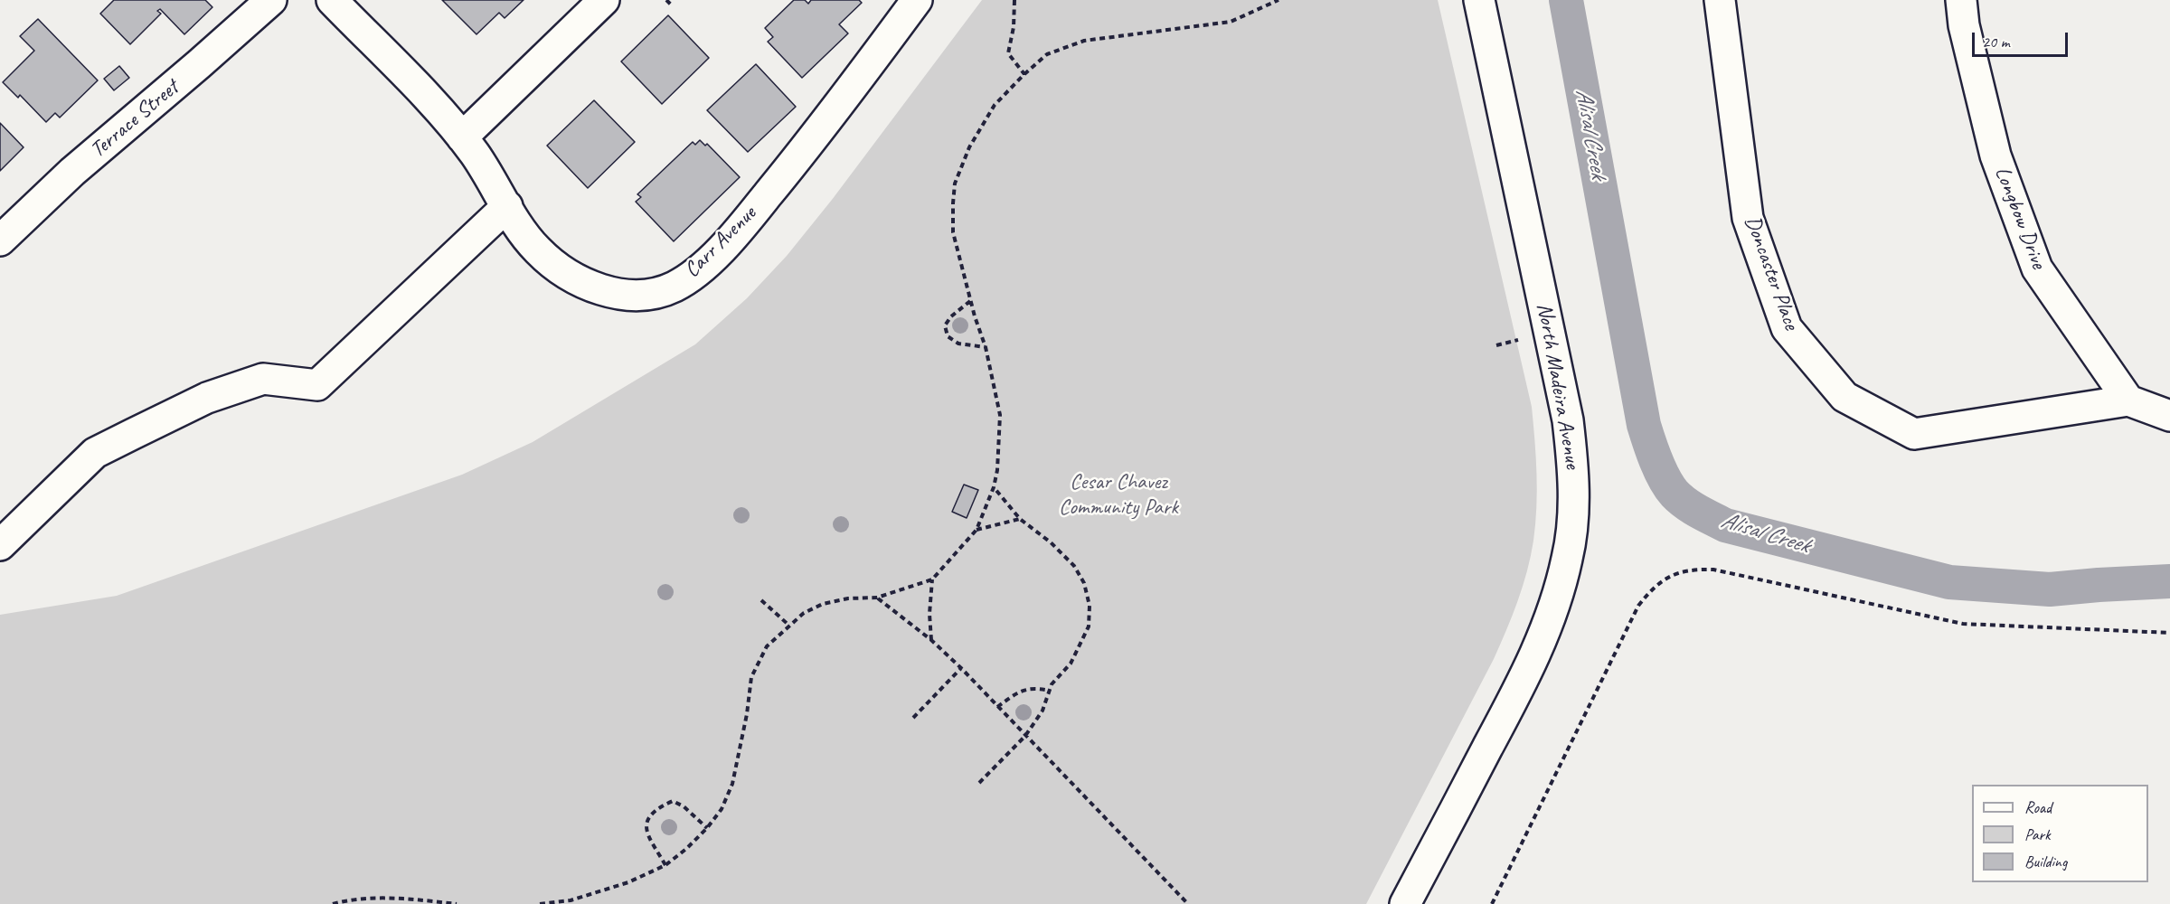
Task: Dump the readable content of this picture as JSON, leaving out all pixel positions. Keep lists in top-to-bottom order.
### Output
{
  "streets": {
    "street": [
      "Terrace Street",
      "Longbow Drive",
      "Carr Avenue",
      "Doncaster Place",
      "North Madeira Avenue"
    ]
  },
  "crossings": [
    ["Longbow Drive", "Doncaster Place"]
  ],
  "water": ["Alisal Creek"],
  "parks": ["Cesar Chavez Community Park"],
  "legend": ["Road", "Park", "Building"],
  "scale_bar": "20 m"
}
